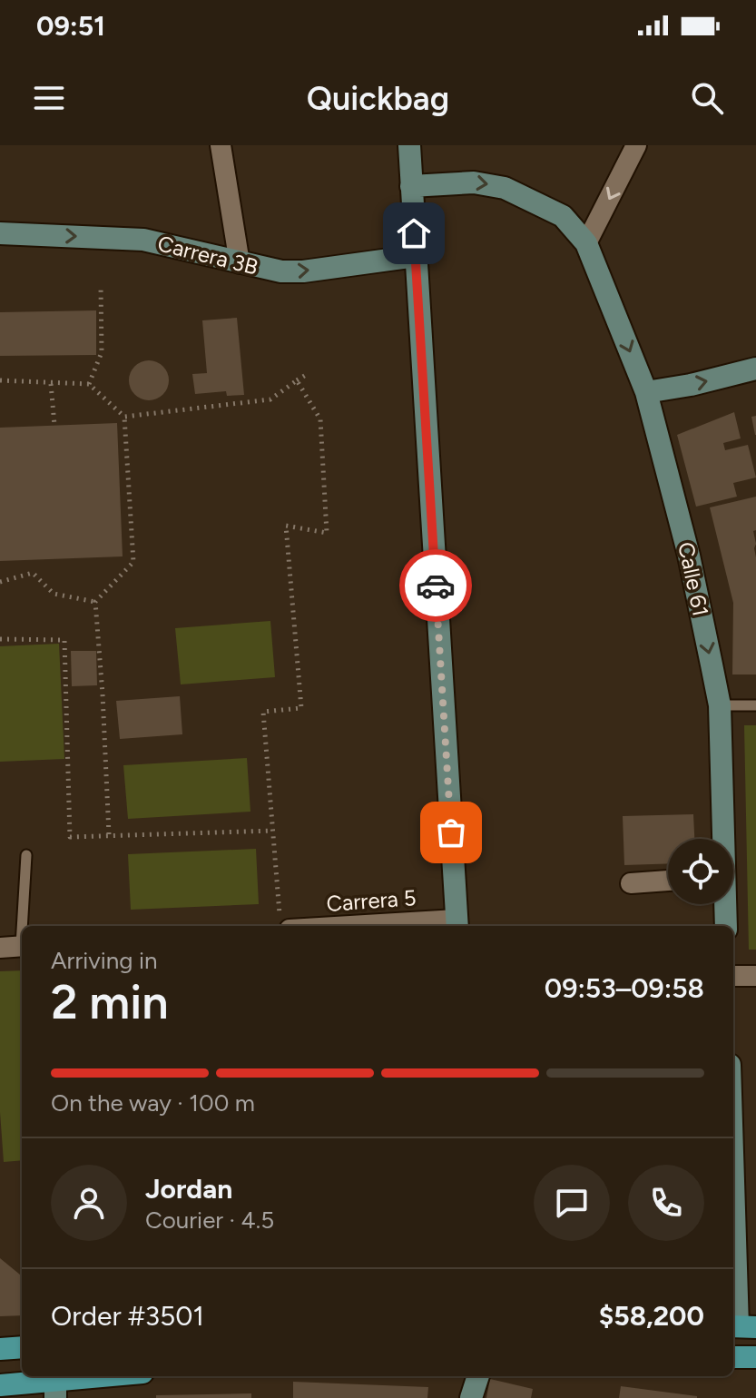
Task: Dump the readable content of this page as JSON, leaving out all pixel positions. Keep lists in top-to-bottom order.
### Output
{
  "streets": {
    "street": ["Carrera 3B", "Calle 61", "Carrera 5"]
  },
  "one_way": ["Carrera 3B", "Calle 61"],
  "page": {
    "status": "09:51",
    "header": "Quickbag",
    "heading": ["2 min", "Arriving in", "09:53–09:58"],
    "panel": [
      "Jordan",
      "Courier · 4.5",
      "Order #3501",
      "$58,200"
    ],
    "bar": "On the way · 100 m"
  }
}
